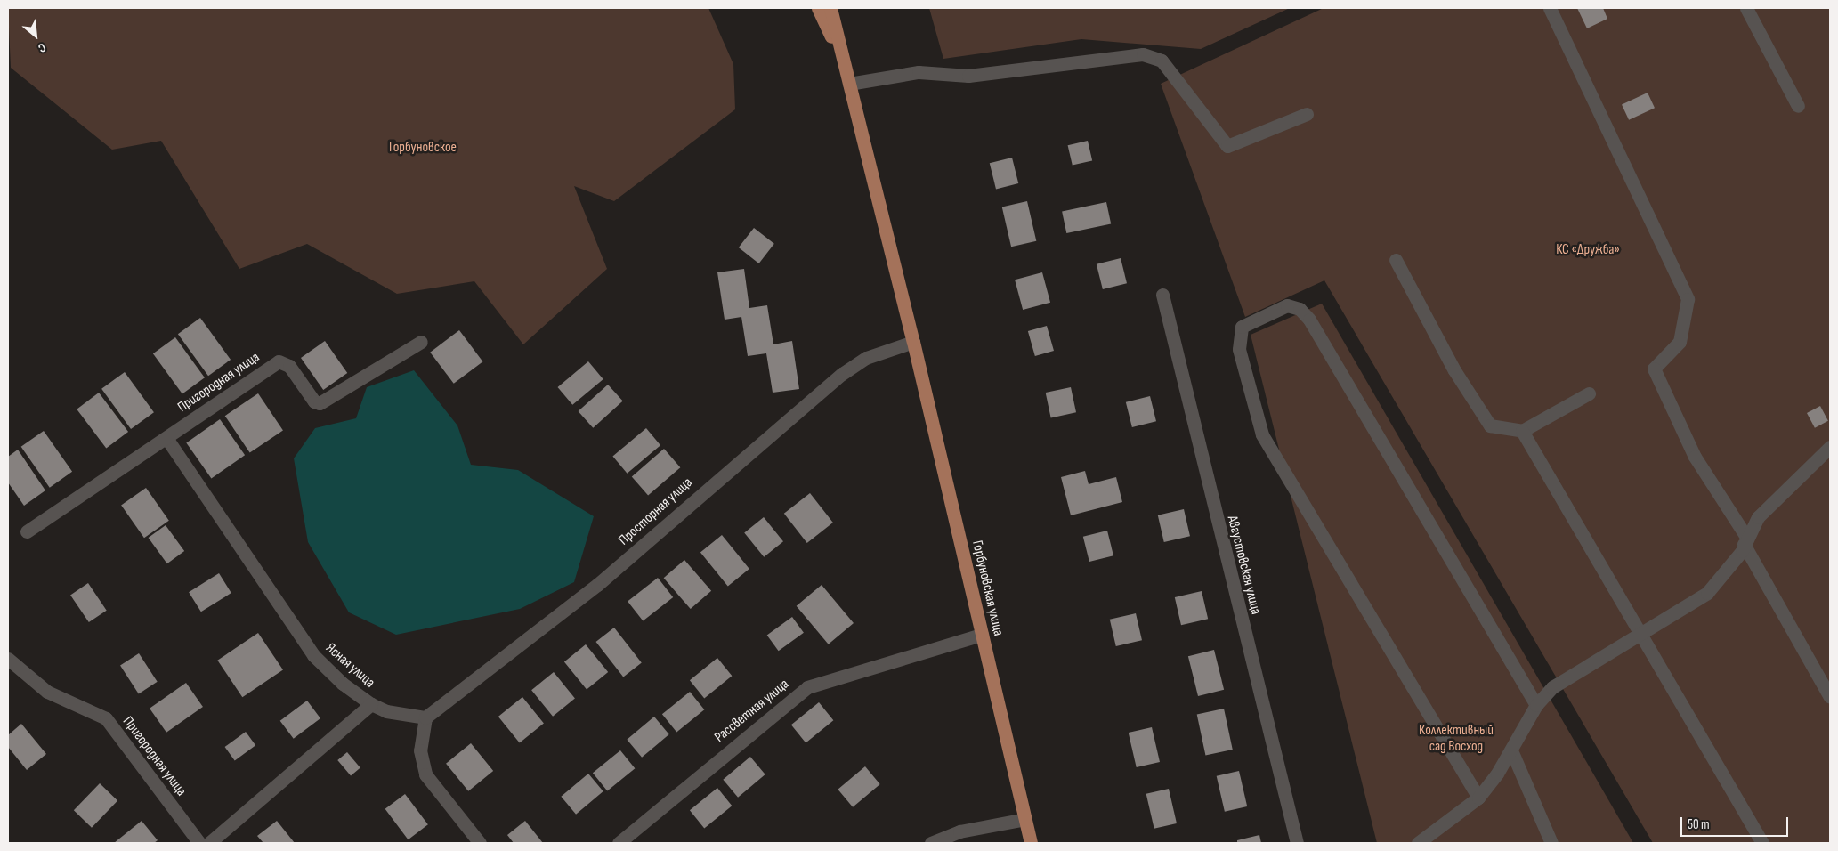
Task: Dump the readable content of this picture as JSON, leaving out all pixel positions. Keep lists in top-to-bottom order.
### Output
{
  "streets": {
    "main road": ["Горбуновская улица"],
    "street": [
      "Пригородная улица",
      "Просторная улица",
      "Августовская улица",
      "Ясная улица",
      "Рассветная улица"
    ]
  },
  "crossings": [
    ["Пригородная улица", "Ясная улица"],
    ["Просторная улица", "Горбуновская улица"],
    ["Просторная улица", "Ясная улица"],
    ["Горбуновская улица", "Рассветная улица"]
  ],
  "parks": ["Горбуновское", "КС «Дружба»", "Коллективный сад Восход"],
  "scale_bar": "50 m",
  "north": "bottom right"
}
